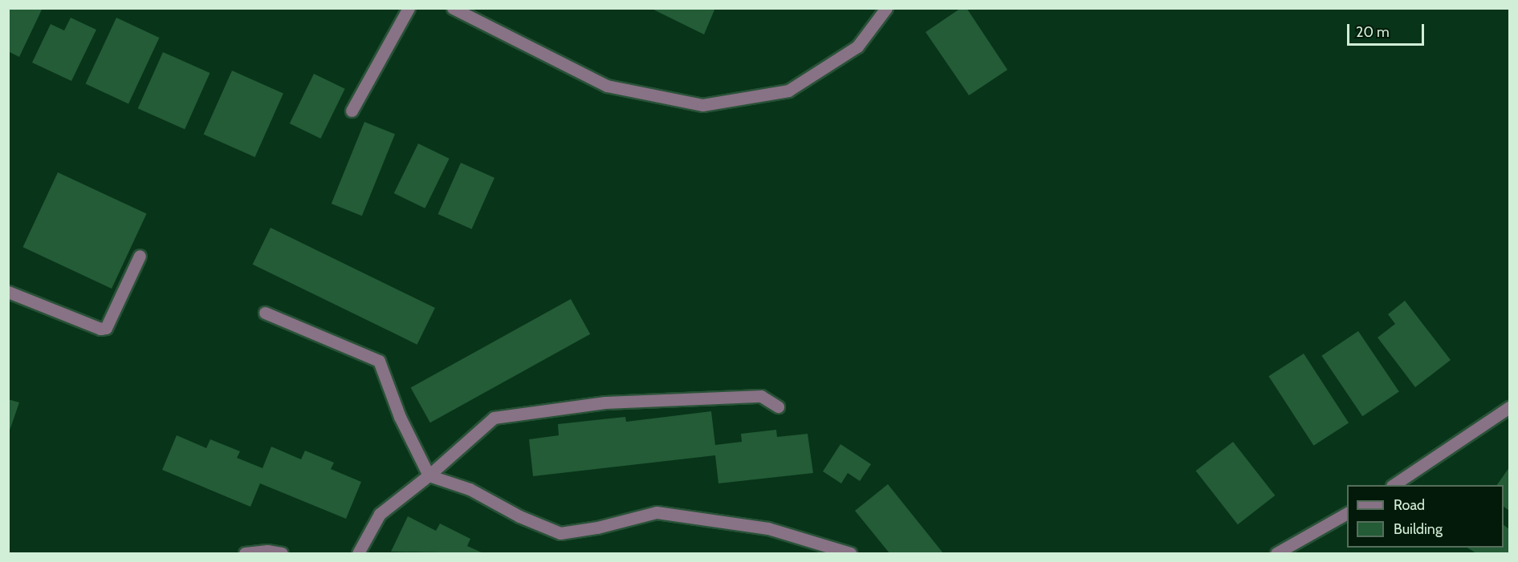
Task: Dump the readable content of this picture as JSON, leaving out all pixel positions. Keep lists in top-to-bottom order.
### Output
{
  "legend": ["Road", "Building"],
  "scale_bar": "20 m"
}
